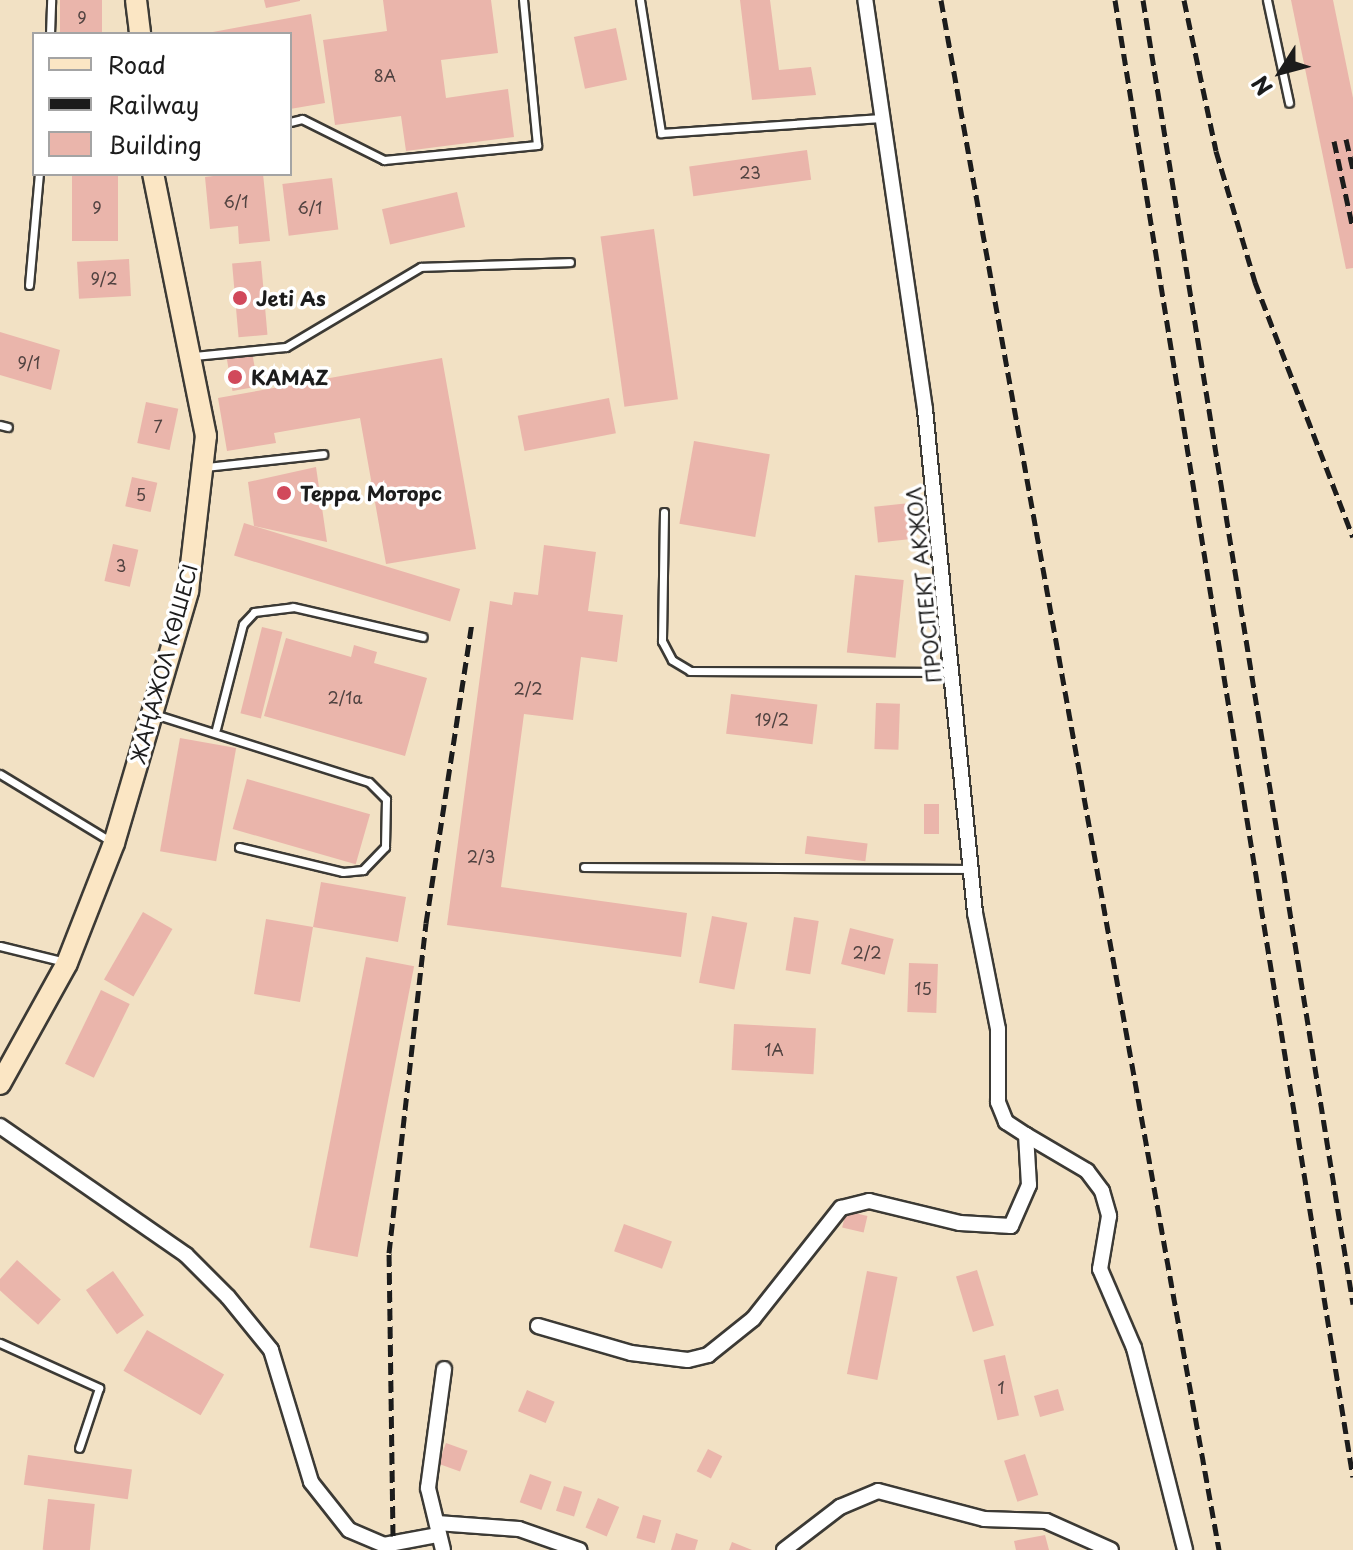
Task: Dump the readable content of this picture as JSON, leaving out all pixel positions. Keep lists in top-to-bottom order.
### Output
{
  "streets": {
    "main road": ["ЖАҢАЖОЛ КӨШЕСІ"],
    "street": ["ПРОСПЕКТ АКЖОЛ"]
  },
  "places": ["Jeti As", "KAMAZ", "Терра Моторс"],
  "house_numbers": [
    "9",
    "8А",
    "23",
    "6/1",
    "9",
    "6/1",
    "9/2",
    "9/1",
    "7",
    "5",
    "3",
    "2/2",
    "2/1а",
    "19/2",
    "2/3",
    "2/2",
    "15",
    "1А",
    "1"
  ],
  "legend": ["Road", "Railway", "Building"],
  "north": "bottom left"
}
